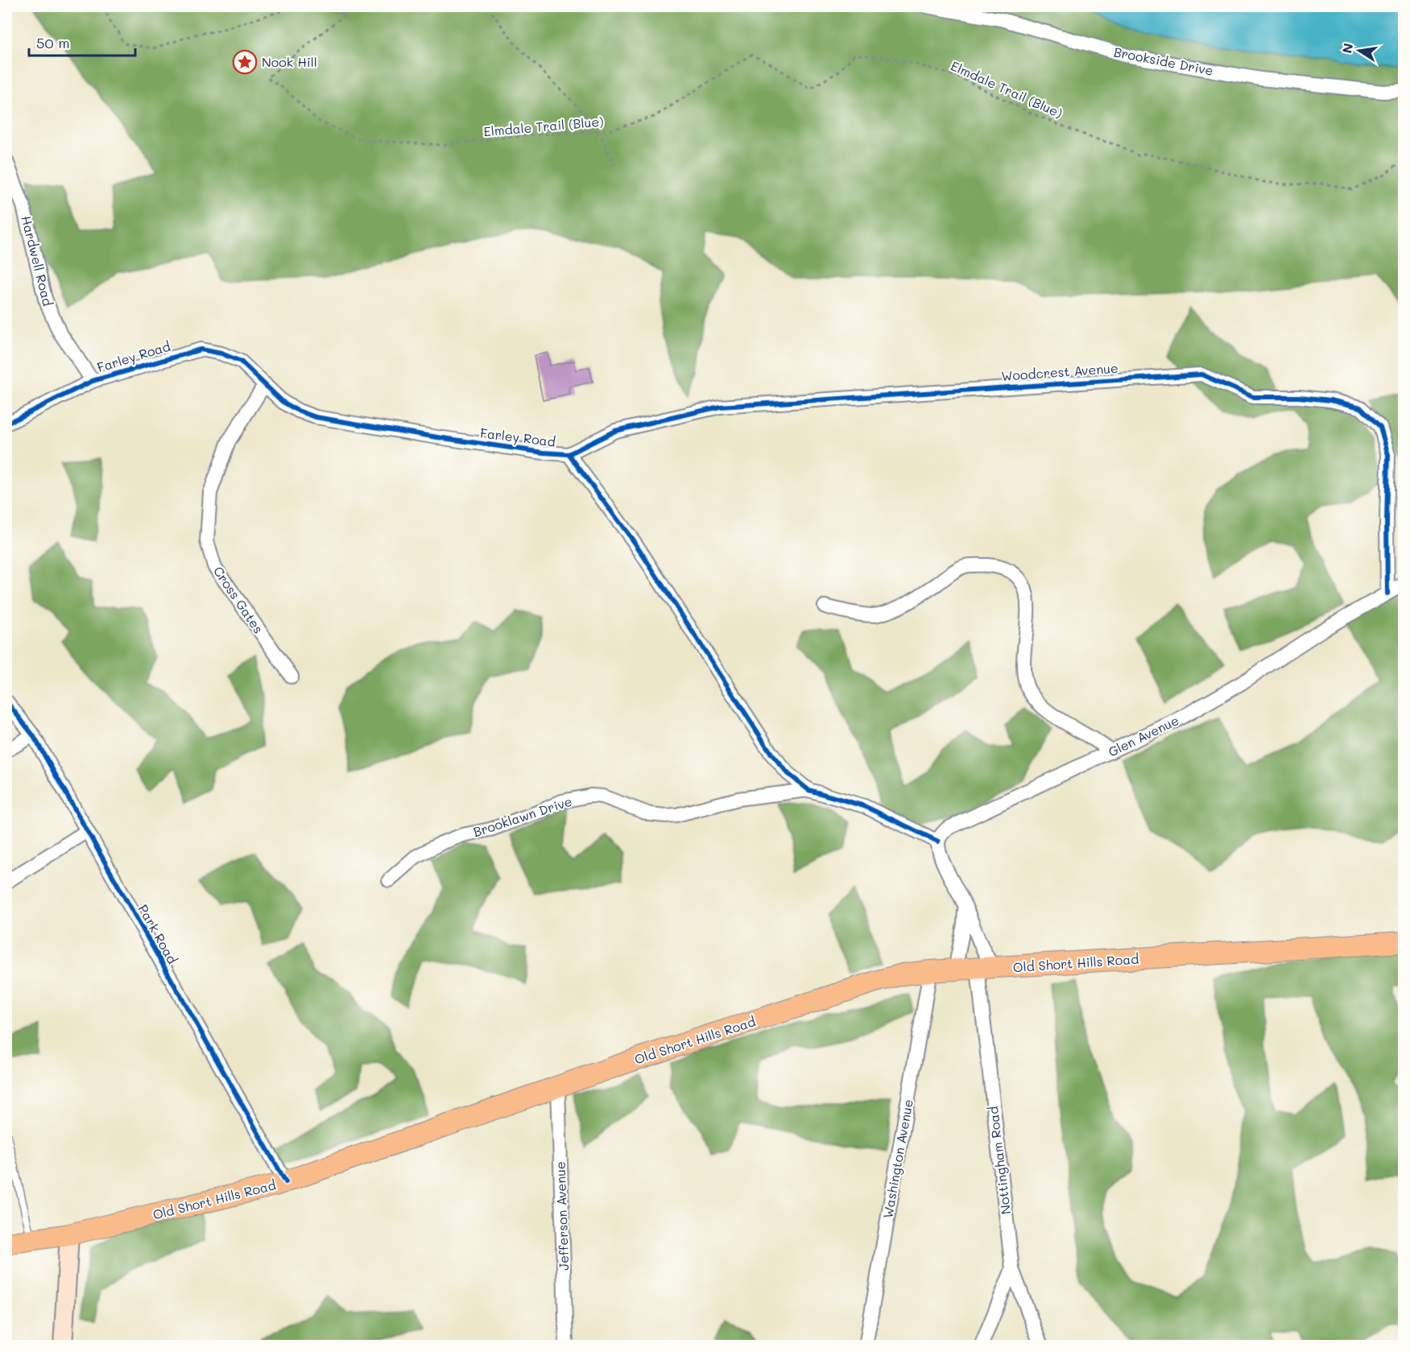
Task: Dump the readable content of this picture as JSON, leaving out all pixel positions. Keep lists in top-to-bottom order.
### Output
{
  "streets": {
    "main road": ["Old Short Hills Road"],
    "street": [
      "Brookside Drive",
      "Hardwell Road",
      "Farley Road",
      "Woodcrest Avenue",
      "Cross Gates",
      "Glen Avenue",
      "Brooklawn Drive",
      "Park Road",
      "Washington Avenue",
      "Nottingham Road",
      "Jefferson Avenue"
    ],
    "path": ["Elmdale Trail (Blue)"]
  },
  "crossings": [
    ["Hardwell Road", "Farley Road"],
    ["Farley Road", "Woodcrest Avenue"],
    ["Farley Road", "Cross Gates"],
    ["Farley Road", "Glen Avenue"],
    ["Farley Road", "Brooklawn Drive"],
    ["Woodcrest Avenue", "Glen Avenue"],
    ["Park Road", "Old Short Hills Road"],
    ["Old Short Hills Road", "Washington Avenue"],
    ["Old Short Hills Road", "Nottingham Road"],
    ["Old Short Hills Road", "Jefferson Avenue"]
  ],
  "places": {
    "place": ["Nook Hill"]
  },
  "scale_bar": "50 m",
  "north": "left"
}
